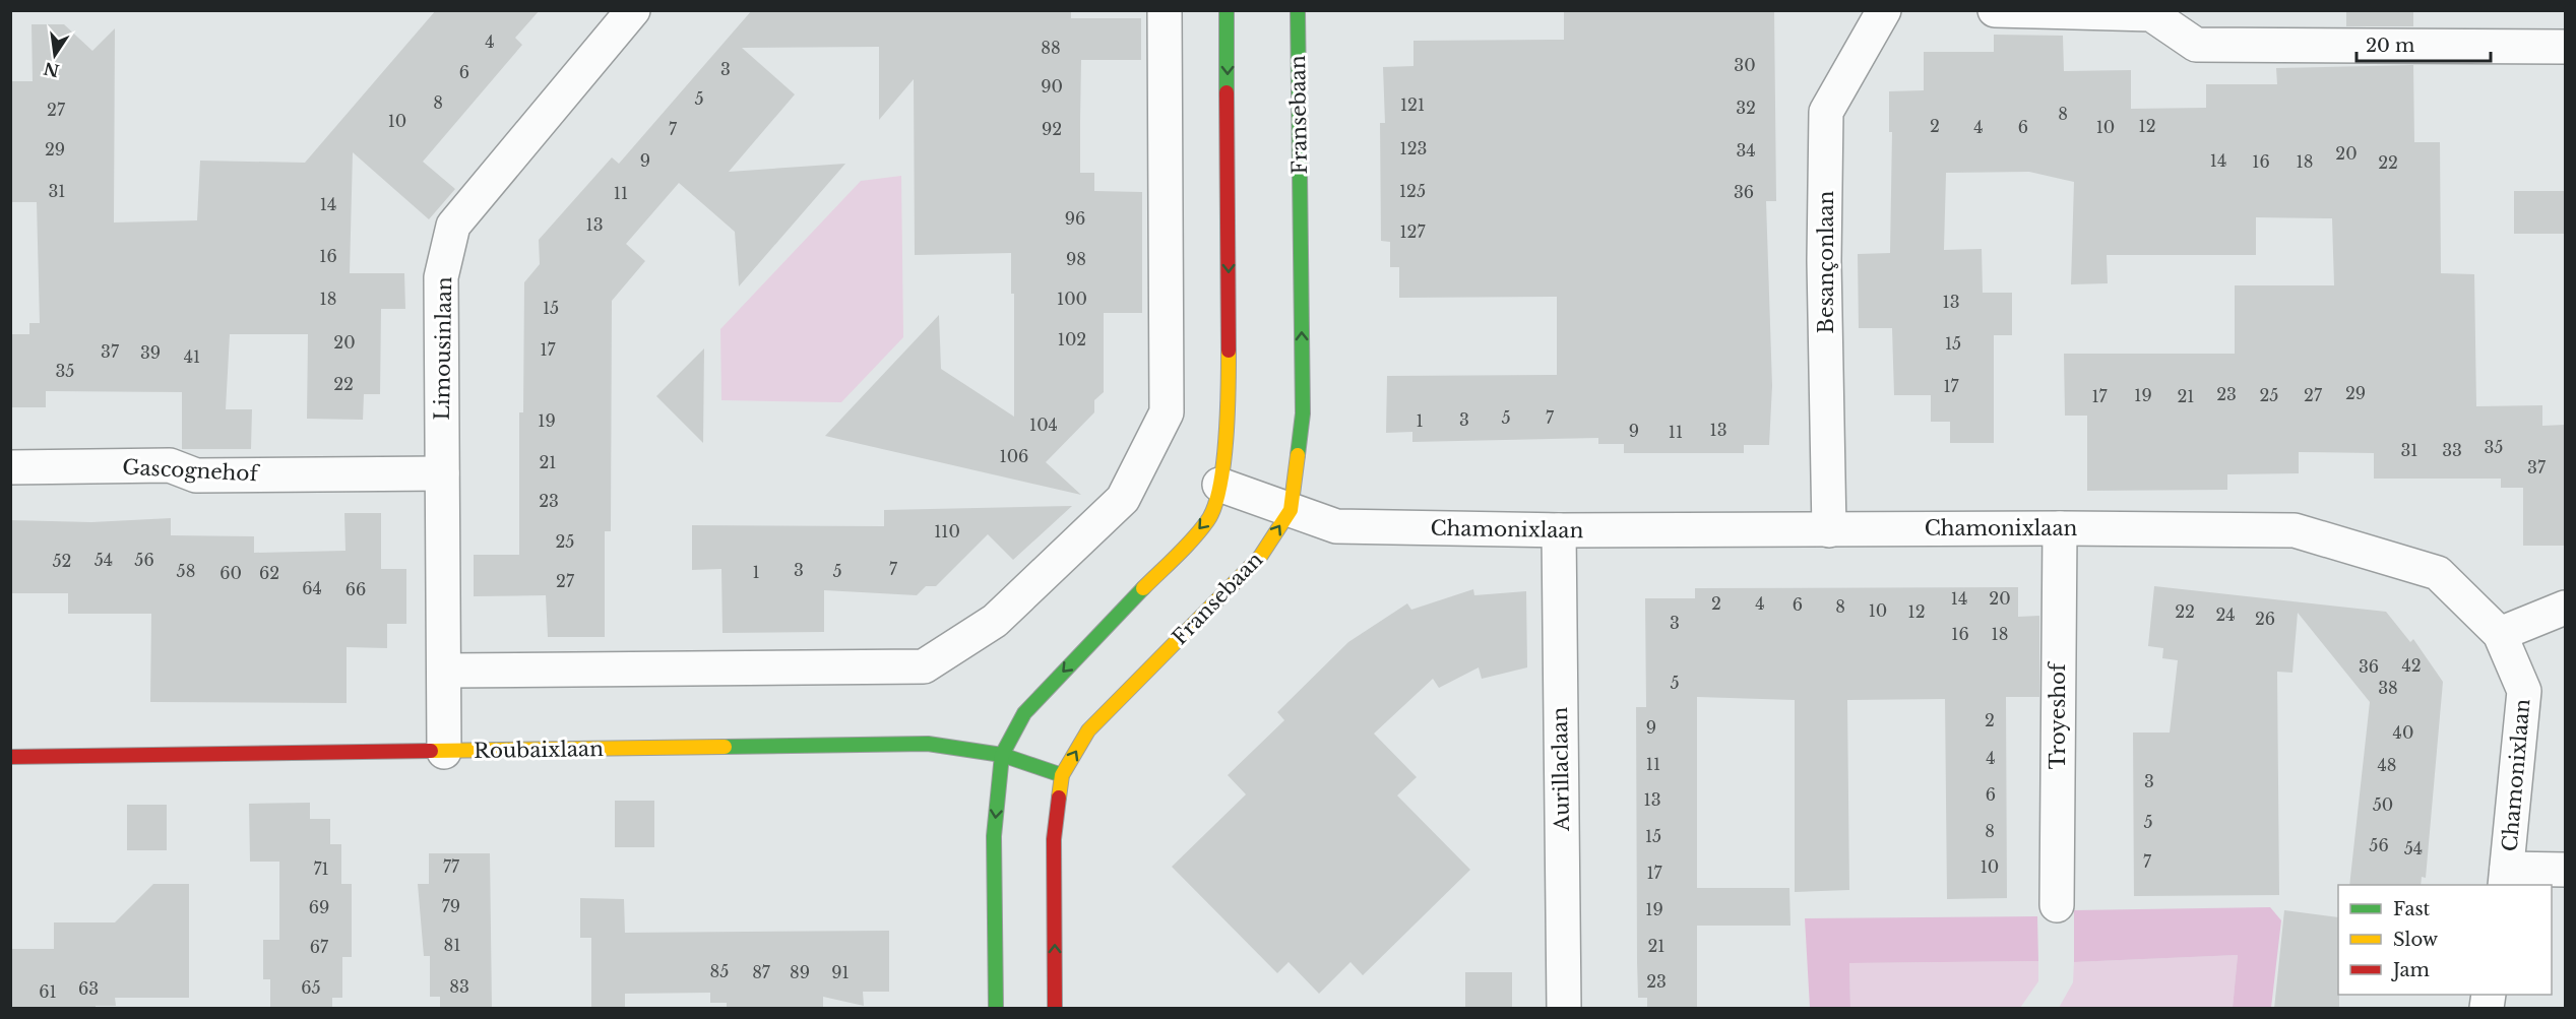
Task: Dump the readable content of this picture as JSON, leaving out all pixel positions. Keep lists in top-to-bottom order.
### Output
{
  "streets": {
    "street": [
      "Fransebaan",
      "Besançonlaan",
      "Limousinlaan",
      "Gascognehof",
      "Chamonixlaan",
      "Troyeshof",
      "Roubaixlaan",
      "Aurillaclaan"
    ]
  },
  "crossings": [
    ["Fransebaan", "Chamonixlaan"],
    ["Fransebaan", "Roubaixlaan"],
    ["Besançonlaan", "Chamonixlaan"],
    ["Limousinlaan", "Gascognehof"],
    ["Limousinlaan", "Roubaixlaan"],
    ["Chamonixlaan", "Troyeshof"],
    ["Chamonixlaan", "Aurillaclaan"]
  ],
  "house_numbers": [
    "4",
    "88",
    "30",
    "3",
    "6",
    "90",
    "5",
    "8",
    "121",
    "32",
    "27",
    "8",
    "10",
    "2",
    "12",
    "4",
    "6",
    "10",
    "7",
    "92",
    "123",
    "29",
    "34",
    "20",
    "9",
    "14",
    "16",
    "18",
    "22",
    "31",
    "125",
    "36",
    "11",
    "14",
    "96",
    "13",
    "127",
    "16",
    "98",
    "18",
    "100",
    "13",
    "15",
    "102",
    "20",
    "15",
    "17",
    "37",
    "39",
    "41",
    "35",
    "22",
    "17",
    "29",
    "23",
    "19",
    "25",
    "27",
    "17",
    "21",
    "5",
    "7",
    "3",
    "19",
    "1",
    "104",
    "13",
    "9",
    "11",
    "35",
    "31",
    "33",
    "106",
    "21",
    "37",
    "23",
    "110",
    "25",
    "54",
    "56",
    "52",
    "7",
    "3",
    "58",
    "5",
    "1",
    "60",
    "62",
    "27",
    "64",
    "66",
    "14",
    "20",
    "2",
    "4",
    "6",
    "8",
    "10",
    "12",
    "22",
    "24",
    "26",
    "3",
    "16",
    "18",
    "42",
    "36",
    "5",
    "38",
    "2",
    "9",
    "40",
    "4",
    "11",
    "48",
    "3",
    "6",
    "13",
    "50",
    "5",
    "8",
    "15",
    "56",
    "54",
    "7",
    "77",
    "10",
    "71",
    "17",
    "79",
    "69",
    "19",
    "81",
    "21",
    "67",
    "85",
    "87",
    "89",
    "91",
    "23",
    "83",
    "65",
    "63",
    "61"
  ],
  "legend": ["Fast", "Slow", "Jam"],
  "scale_bar": "20 m",
  "north": "bottom"
}
